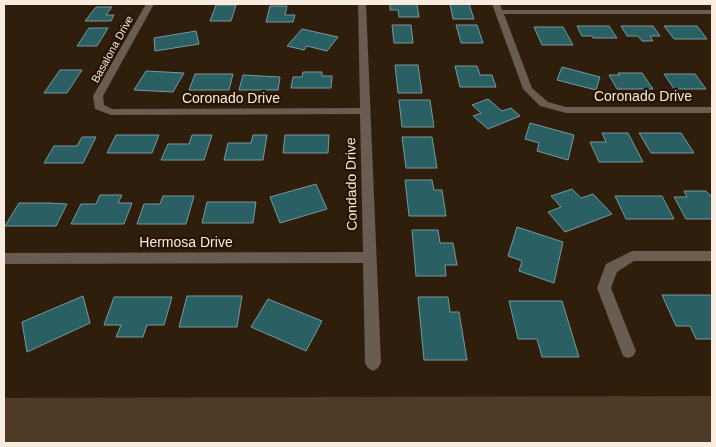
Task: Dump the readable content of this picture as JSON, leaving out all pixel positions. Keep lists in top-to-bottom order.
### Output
{
  "streets": {
    "street": [
      "Basalona Drive",
      "Coronado Drive",
      "Condado Drive",
      "Hermosa Drive"
    ]
  },
  "crossings": [
    ["Basalona Drive", "Coronado Drive"],
    ["Coronado Drive", "Condado Drive"],
    ["Condado Drive", "Hermosa Drive"]
  ]
}
